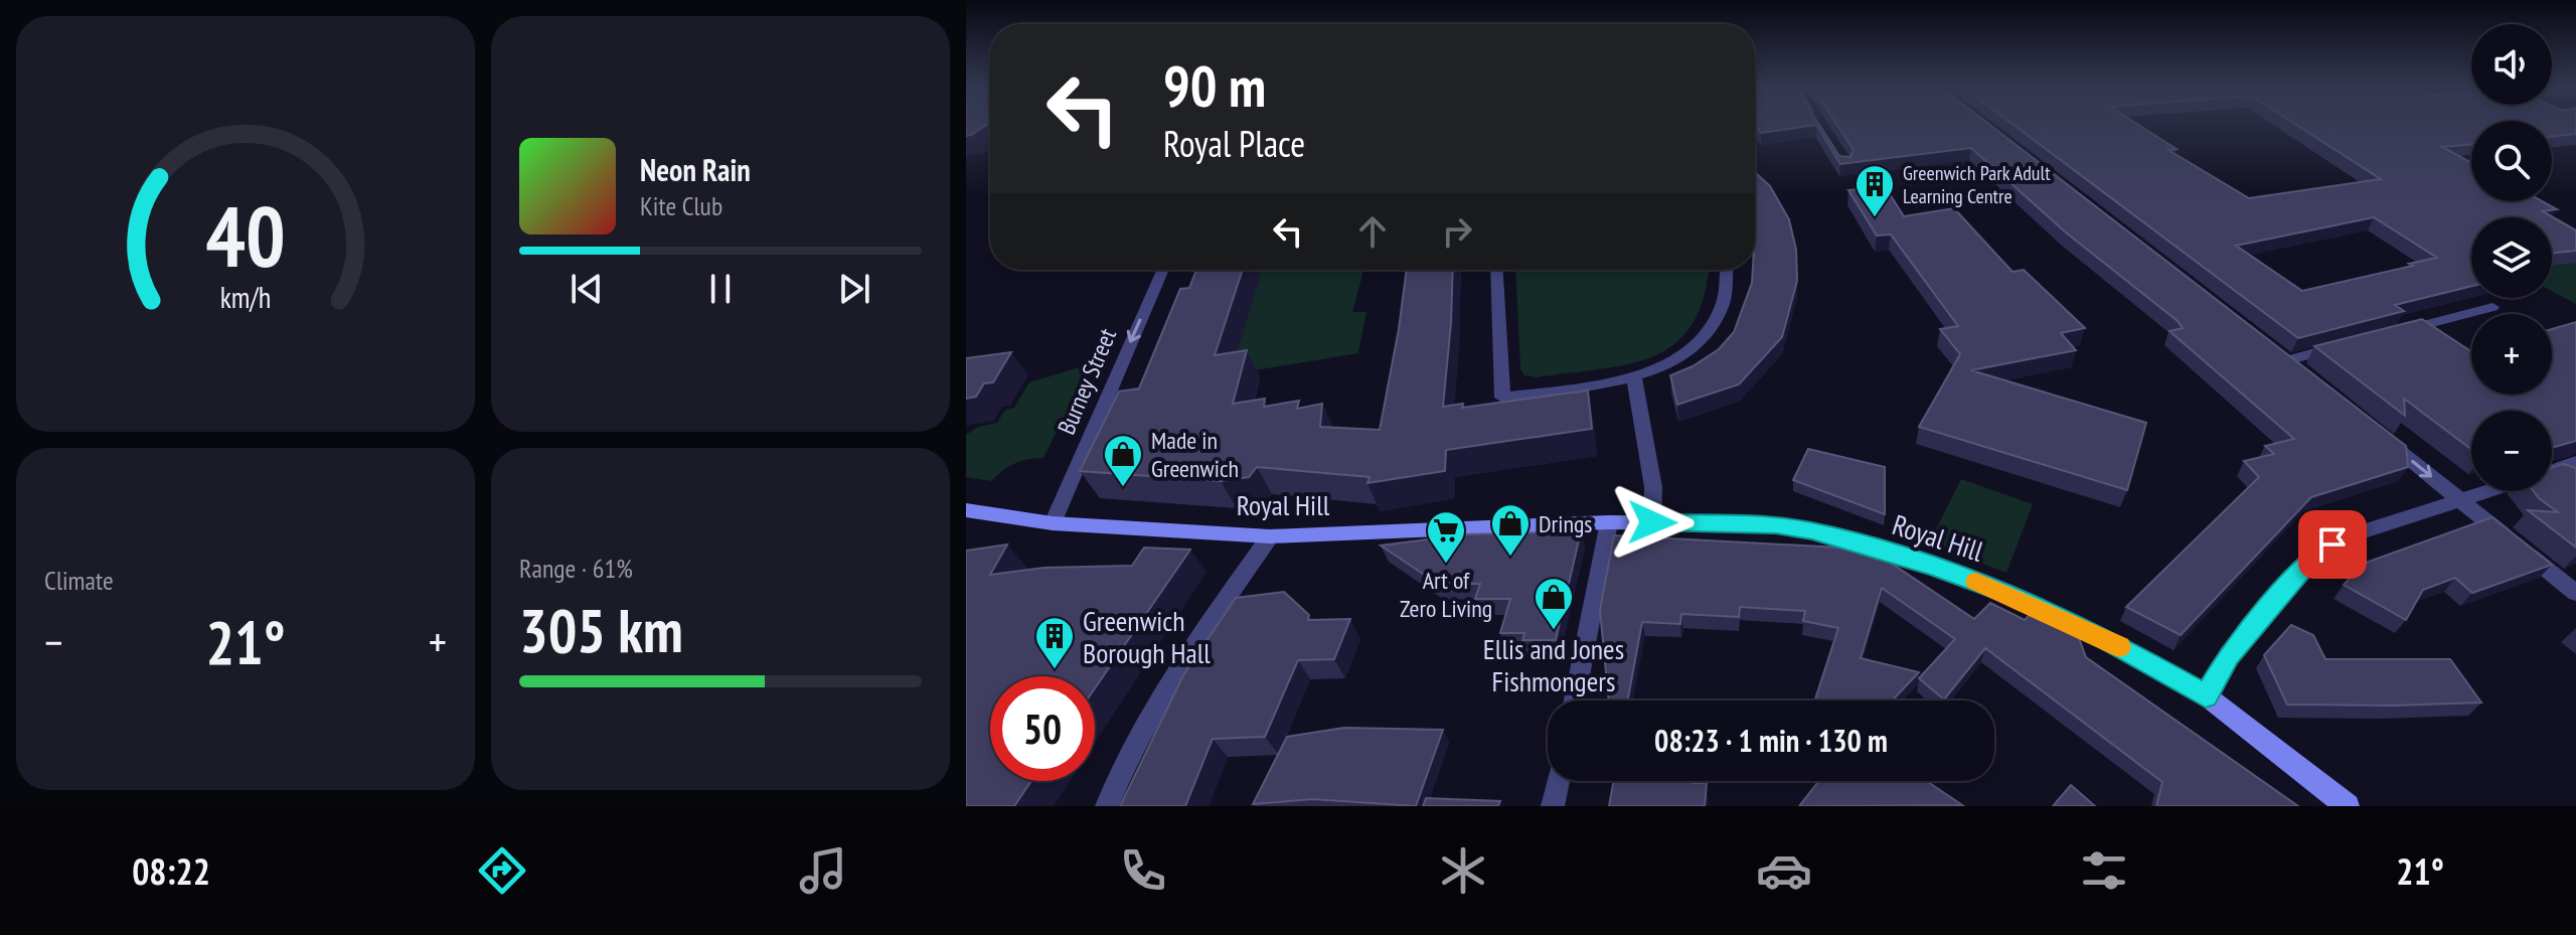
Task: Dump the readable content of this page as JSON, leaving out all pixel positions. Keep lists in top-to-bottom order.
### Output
{
  "streets": {
    "main road": ["Royal Hill"],
    "street": ["Burney Street"]
  },
  "crossings": [
    ["Burney Street", "Royal Hill"]
  ],
  "one_way": ["Burney Street"],
  "places": {
    "building": ["Greenwich Park Adult Learning Centre", "Greenwich Borough Hall"],
    "shop": ["Made in Greenwich", "Drings", "Ellis and Jones Fishmongers"],
    "supermarket": ["Art of Zero Living"]
  },
  "page": {
    "map_buttons": ["+", "−"],
    "turn": ["90 m", "Royal Place"],
    "song": ["Neon Rain", "Kite Club"],
    "tile": [
      "Climate",
      ["Range · 61%", "305 km"]
    ],
    "heat": ["−", "21°", "+"],
    "limit": "50",
    "trip": "08:23 · 1 min · 130 m",
    "tabs": ["08:22", "21°"],
    "gauge": ["40", "km/h"]
  }
}
